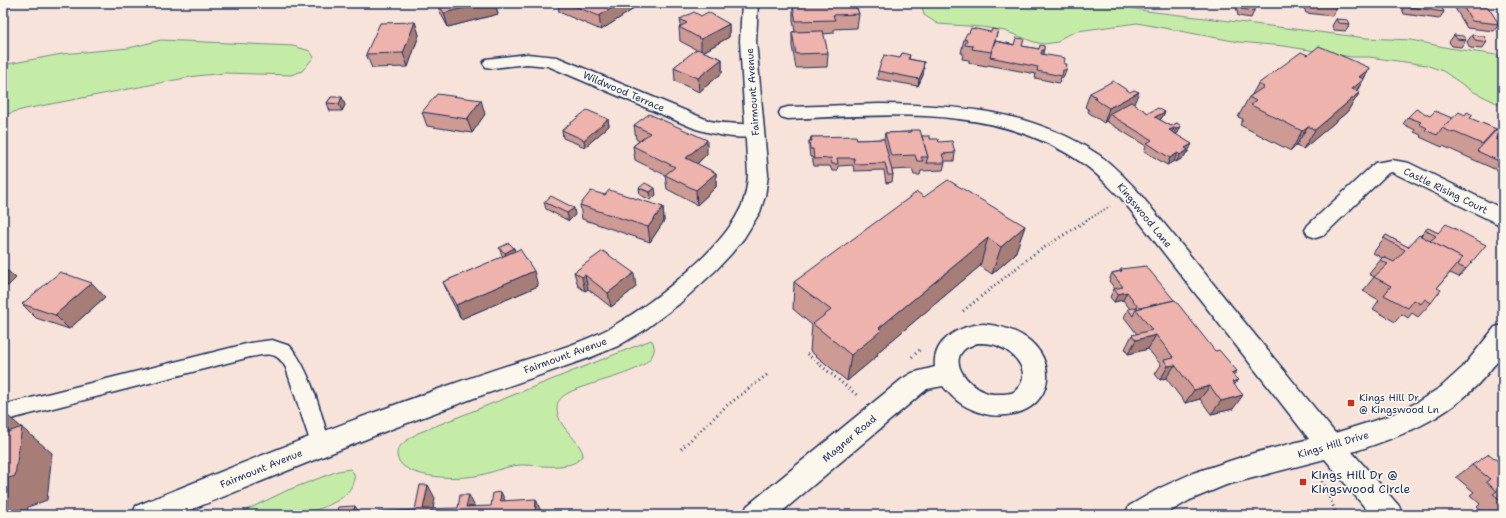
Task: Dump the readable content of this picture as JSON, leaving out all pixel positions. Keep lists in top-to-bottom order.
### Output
{
  "streets": {
    "street": [
      "Wildwood Terrace",
      "Fairmount Avenue",
      "Castle Rising Court",
      "Kingswood Lane",
      "Magner Road",
      "Kings Hill Drive"
    ]
  },
  "crossings": [
    ["Wildwood Terrace", "Fairmount Avenue"],
    ["Kingswood Lane", "Kings Hill Drive"]
  ],
  "places": {
    "transit": ["Kings Hill Dr @ Kingswood Ln", "Kings Hill Dr @ Kingswood Circle"]
  }
}
